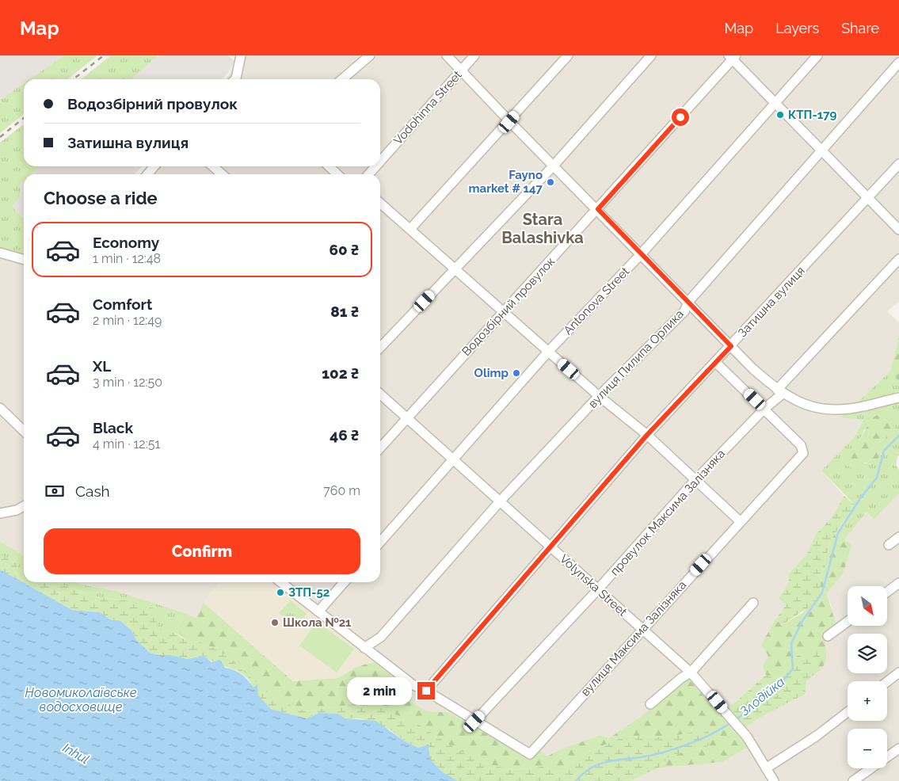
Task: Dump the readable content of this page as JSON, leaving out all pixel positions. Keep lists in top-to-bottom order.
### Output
{
  "streets": {
    "street": [
      "Vodohinna Street",
      "Antonova Street",
      "Затишна вулиця",
      "Водозбірний провулок",
      "вулиця Пилипа Орлика",
      "провулок Максима Залізняка",
      "Volynska Street",
      "вулиця Максима Залізняка"
    ]
  },
  "crossings": [
    ["Antonova Street", "Volynska Street"],
    ["Затишна вулиця", "Volynska Street"],
    ["Водозбірний провулок", "Volynska Street"],
    ["вулиця Пилипа Орлика", "Volynska Street"],
    ["провулок Максима Залізняка", "Volynska Street"],
    ["провулок Максима Залізняка", "вулиця Максима Залізняка"],
    ["Volynska Street", "вулиця Максима Залізняка"]
  ],
  "districts": ["Stara Balashivka"],
  "water": ["Новомиколаївське водосховище", "Злодійка", "Inhul"],
  "places": [
    "КТП-179",
    "Fayno market # 147",
    "Olimp",
    "ЗТП-52",
    "Школа №21"
  ],
  "north": "bottom right",
  "page": {
    "header": "Map",
    "nav": ["Map", "Layers", "Share"],
    "banner": ["Водозбірний провулок", "Затишна вулиця"],
    "heading": "Choose a ride",
    "list": [
      {
        "name": "Economy",
        "note": "1 min · 12:48",
        "value": "60 ₴"
      },
      {
        "name": "Comfort",
        "note": "2 min · 12:49",
        "value": "81 ₴"
      },
      {
        "name": "XL",
        "note": "3 min · 12:50",
        "value": "102 ₴"
      },
      {
        "name": "Black",
        "note": "4 min · 12:51",
        "value": "46 ₴"
      }
    ],
    "pay": ["Cash", "760 m"],
    "buttons": "Confirm",
    "map_buttons": ["+", "−"],
    "bubble": "2 min"
  }
}
